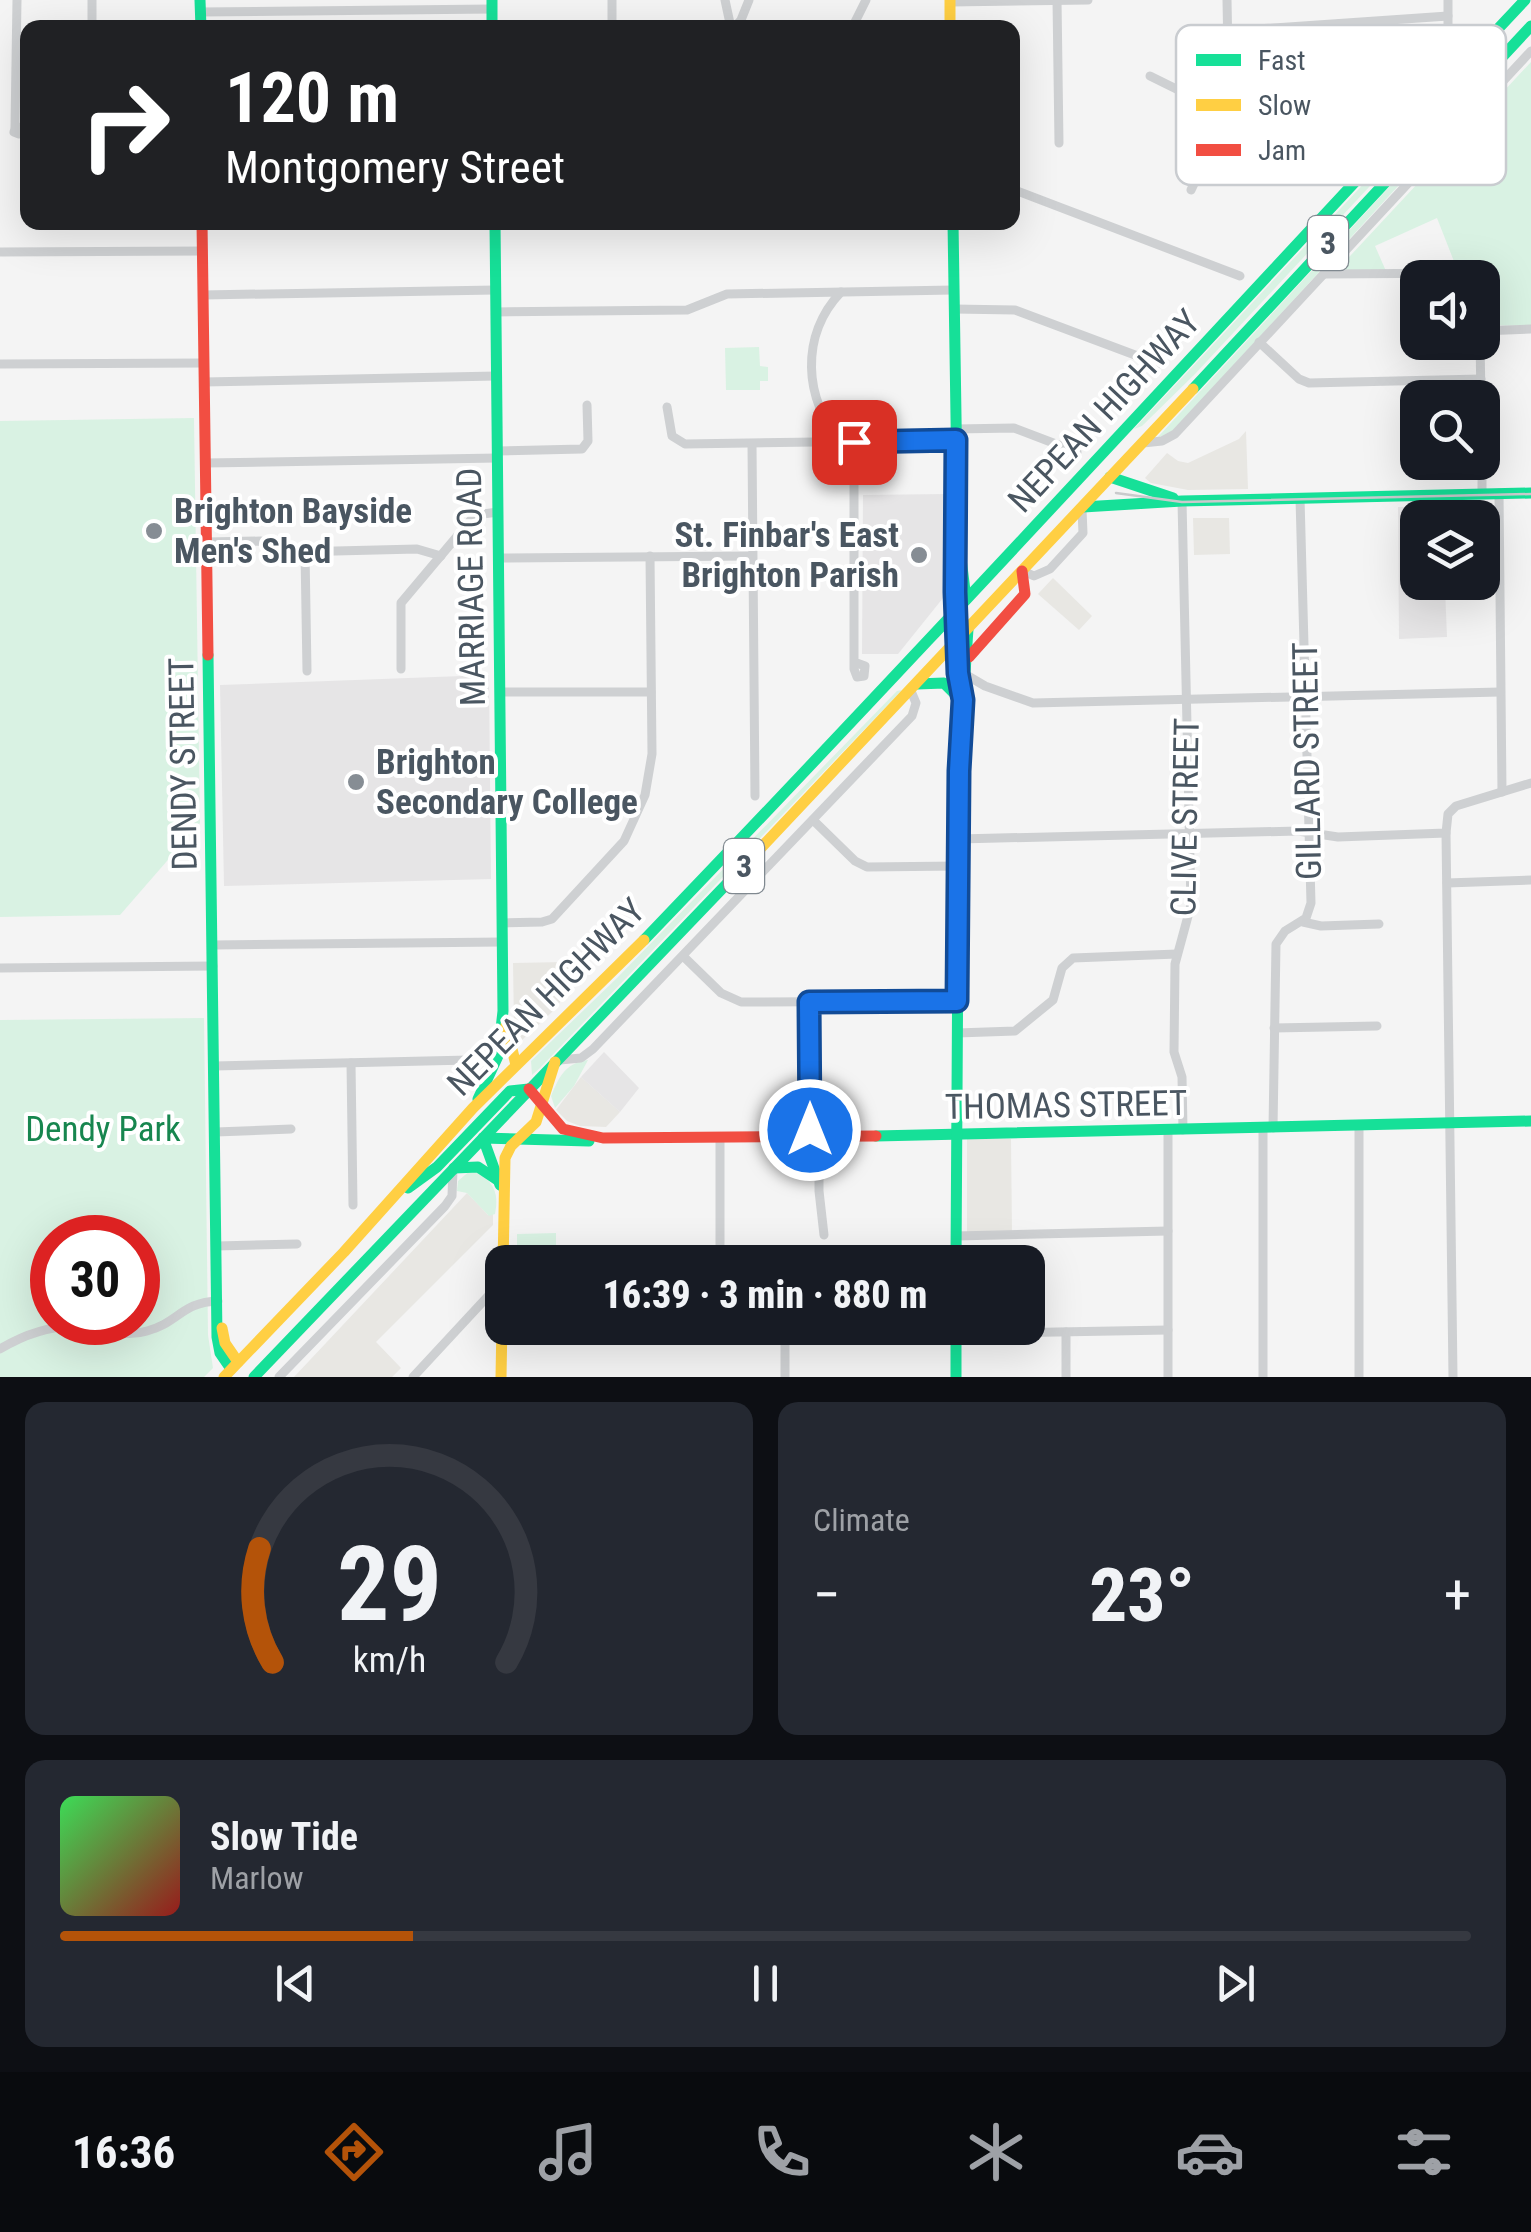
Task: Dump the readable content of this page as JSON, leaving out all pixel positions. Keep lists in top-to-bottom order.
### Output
{
  "streets": {
    "main road": [
      "3",
      "NEPEAN HIGHWAY",
      "MARRIAGE ROAD",
      "DENDY STREET",
      "THOMAS STREET"
    ],
    "street": ["GILLARD STREET", "CLIVE STREET"]
  },
  "crossings": [
    ["NEPEAN HIGHWAY", "MARRIAGE ROAD"],
    ["NEPEAN HIGHWAY", "DENDY STREET"],
    ["NEPEAN HIGHWAY", "THOMAS STREET"],
    ["MARRIAGE ROAD", "THOMAS STREET"],
    ["GILLARD STREET", "THOMAS STREET"],
    ["CLIVE STREET", "THOMAS STREET"]
  ],
  "parks": ["Dendy Park"],
  "places": ["Brighton Bayside Men's Shed", "St. Finbar's East Brighton Parish", "Brighton Secondary College"],
  "legend": ["Fast", "Slow", "Jam"],
  "page": {
    "turn": ["120 m", "Montgomery Street"],
    "limit": "30",
    "trip": "16:39 · 3 min · 880 m",
    "tile": "Climate",
    "heat": ["−", "23°", "+"],
    "song": ["Slow Tide", "Marlow"],
    "tabs": "16:36",
    "gauge": ["29", "km/h"]
  }
}
